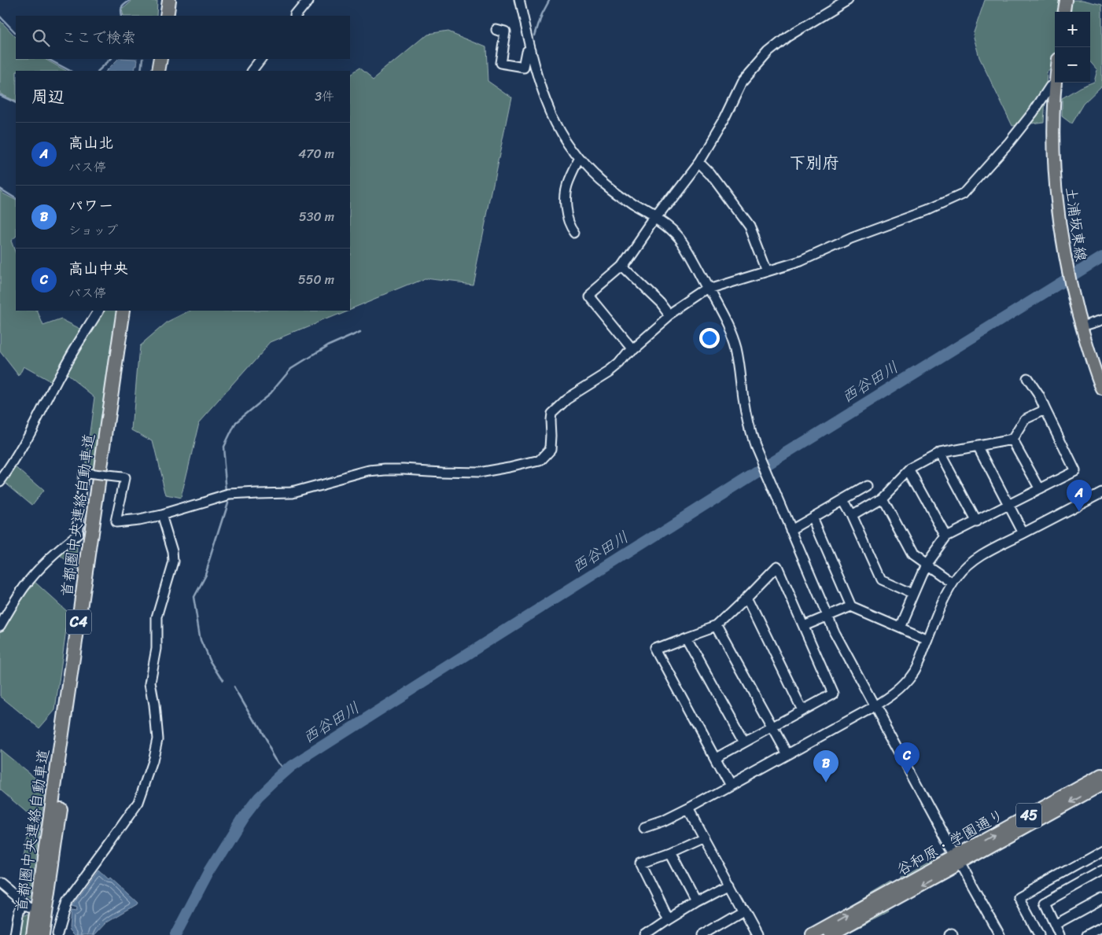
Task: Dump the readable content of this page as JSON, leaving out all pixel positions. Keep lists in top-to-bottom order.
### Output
{
  "streets": {
    "highway": ["首都圏中央連絡自動車道", "C4"],
    "main road": ["土浦坂東線", "45", "谷和原・学園通り"]
  },
  "districts": ["下別府"],
  "water": ["西谷田川"],
  "page": {
    "map_buttons": ["+", "−"],
    "search": "ここで検索",
    "heading": ["周辺", "3件"],
    "list": [
      {
        "mark": "A",
        "name": "高山北",
        "note": "バス停",
        "value": "470 m"
      },
      {
        "mark": "B",
        "name": "パワー",
        "note": "ショップ",
        "value": "530 m"
      },
      {
        "mark": "C",
        "name": "高山中央",
        "note": "バス停",
        "value": "550 m"
      }
    ],
    "pins": ["A", "C", "B"]
  }
}
